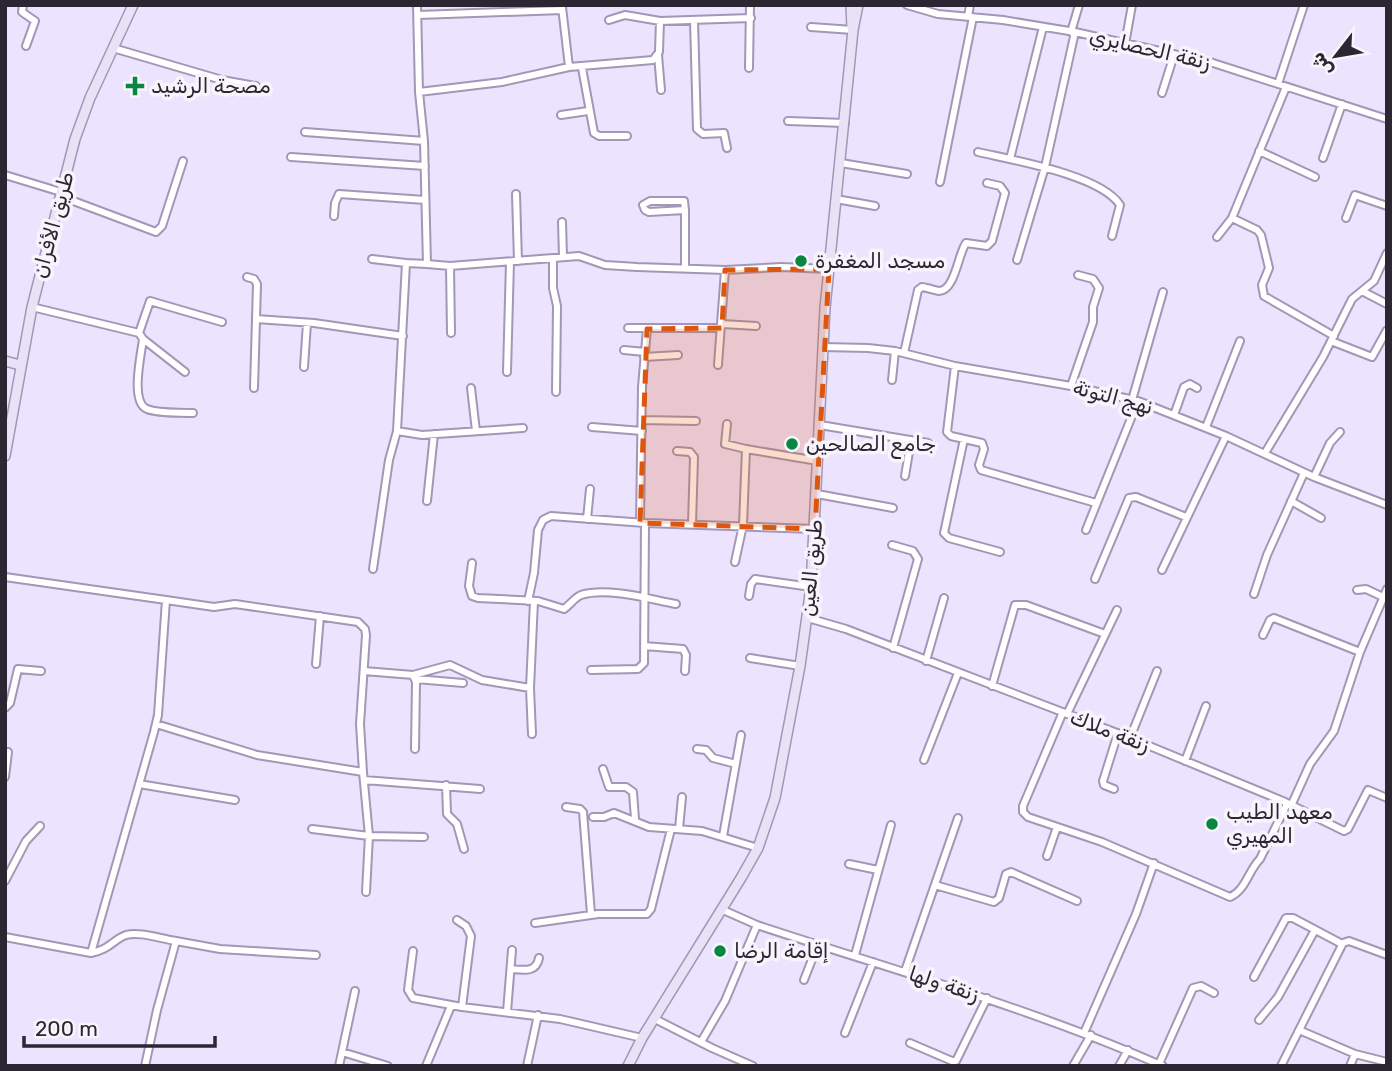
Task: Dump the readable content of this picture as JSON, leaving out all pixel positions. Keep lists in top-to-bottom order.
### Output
{
  "streets": {
    "main road": ["طريق الأفران", "طريق العين"],
    "street": [
      "زنقة الحصايري",
      "نهج التوتة",
      "زنقة ملاك",
      "زنقة ولها"
    ]
  },
  "crossings": [
    ["نهج التوتة", "طريق العين"],
    ["طريق العين", "زنقة ملاك"],
    ["طريق العين", "زنقة ولها"]
  ],
  "places": {
    "health": ["مصحة الرشيد"],
    "other": [
      "مسجد المغفرة",
      "جامع الصالحين",
      "معهد الطيب المهيري",
      "إقامة الرضا"
    ]
  },
  "scale_bar": "200 m",
  "north": "bottom left"
}
